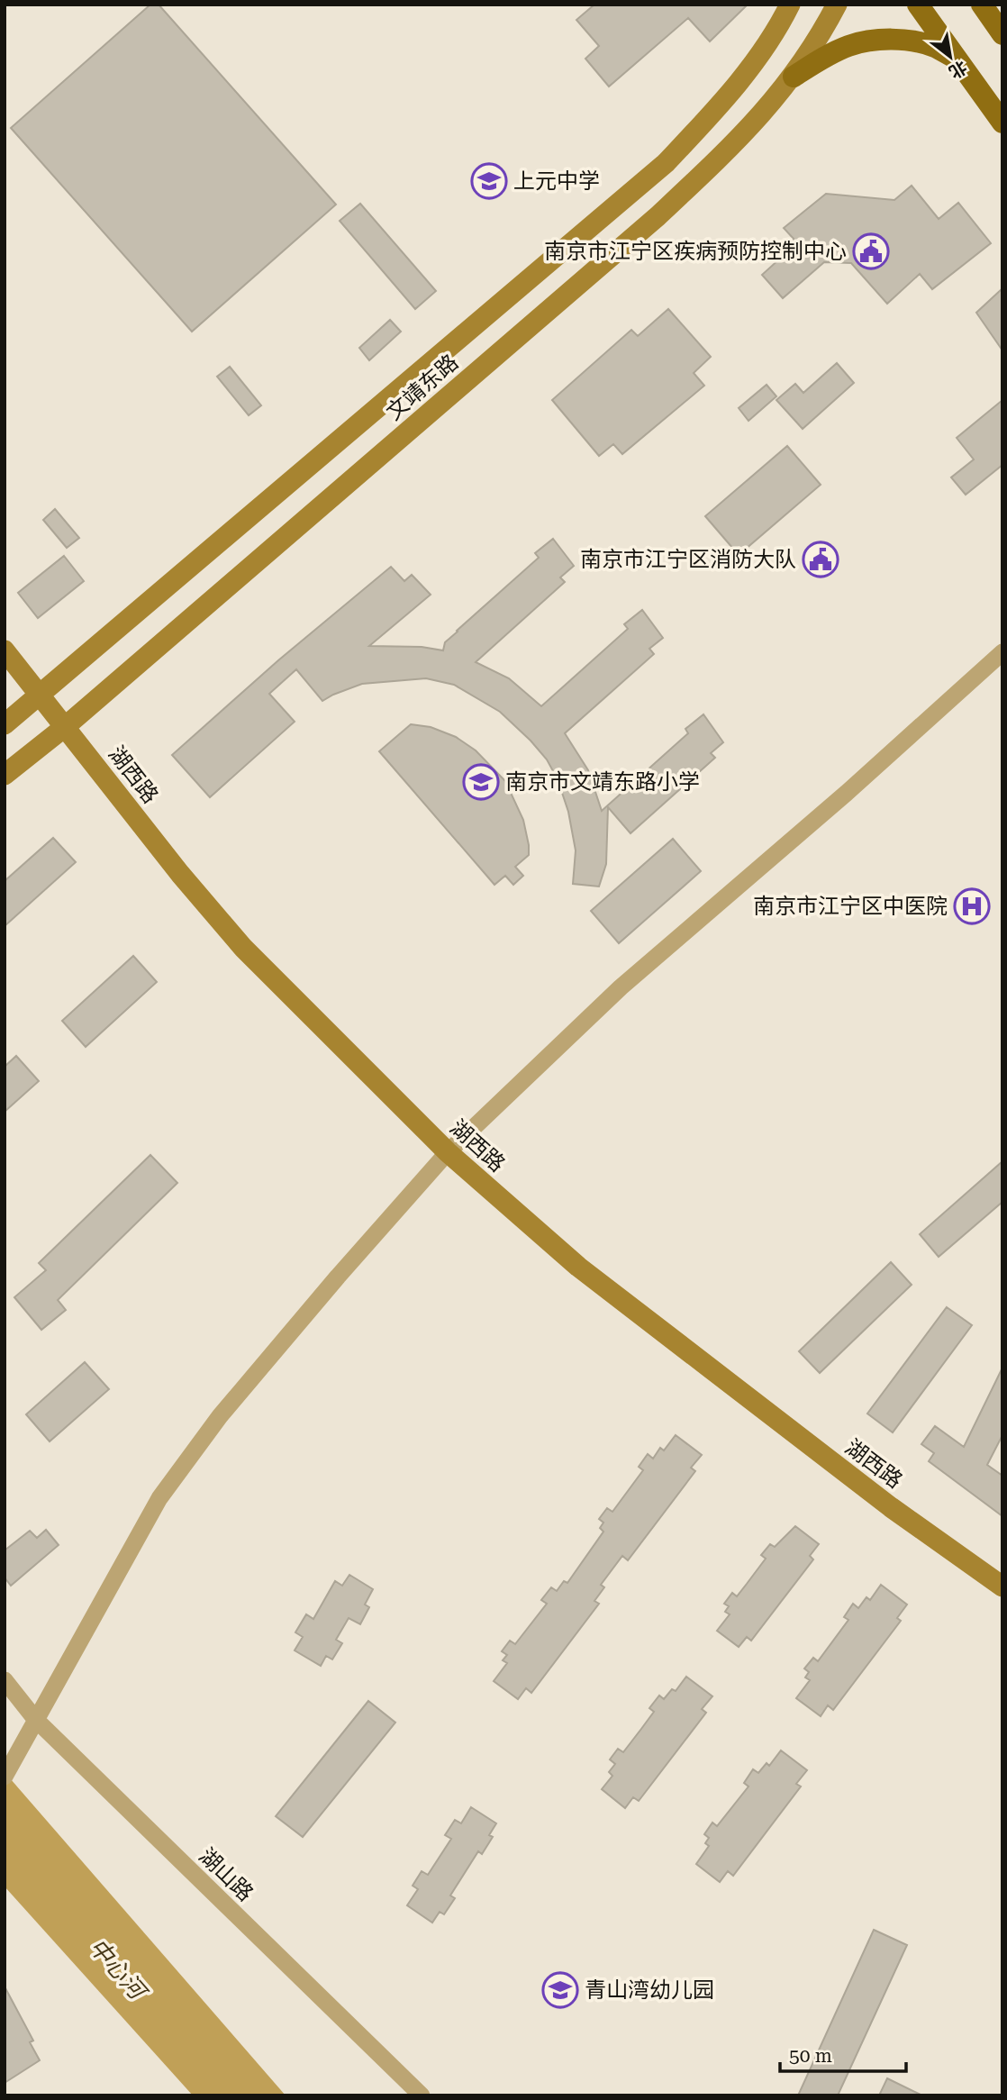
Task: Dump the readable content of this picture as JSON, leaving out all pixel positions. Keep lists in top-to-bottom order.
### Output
{
  "streets": {
    "main road": ["文靖东路", "湖西路"],
    "street": ["湖山路"]
  },
  "crossings": [
    ["文靖东路", "湖西路"]
  ],
  "water": ["中心河"],
  "places": {
    "school or university": ["上元中学", "南京市文靖东路小学", "青山湾幼儿园"],
    "public building": ["南京市江宁区疾病预防控制中心", "南京市江宁区消防大队"],
    "hospital": ["南京市江宁区中医院"]
  },
  "scale_bar": "50 m",
  "north": "bottom right"
}
